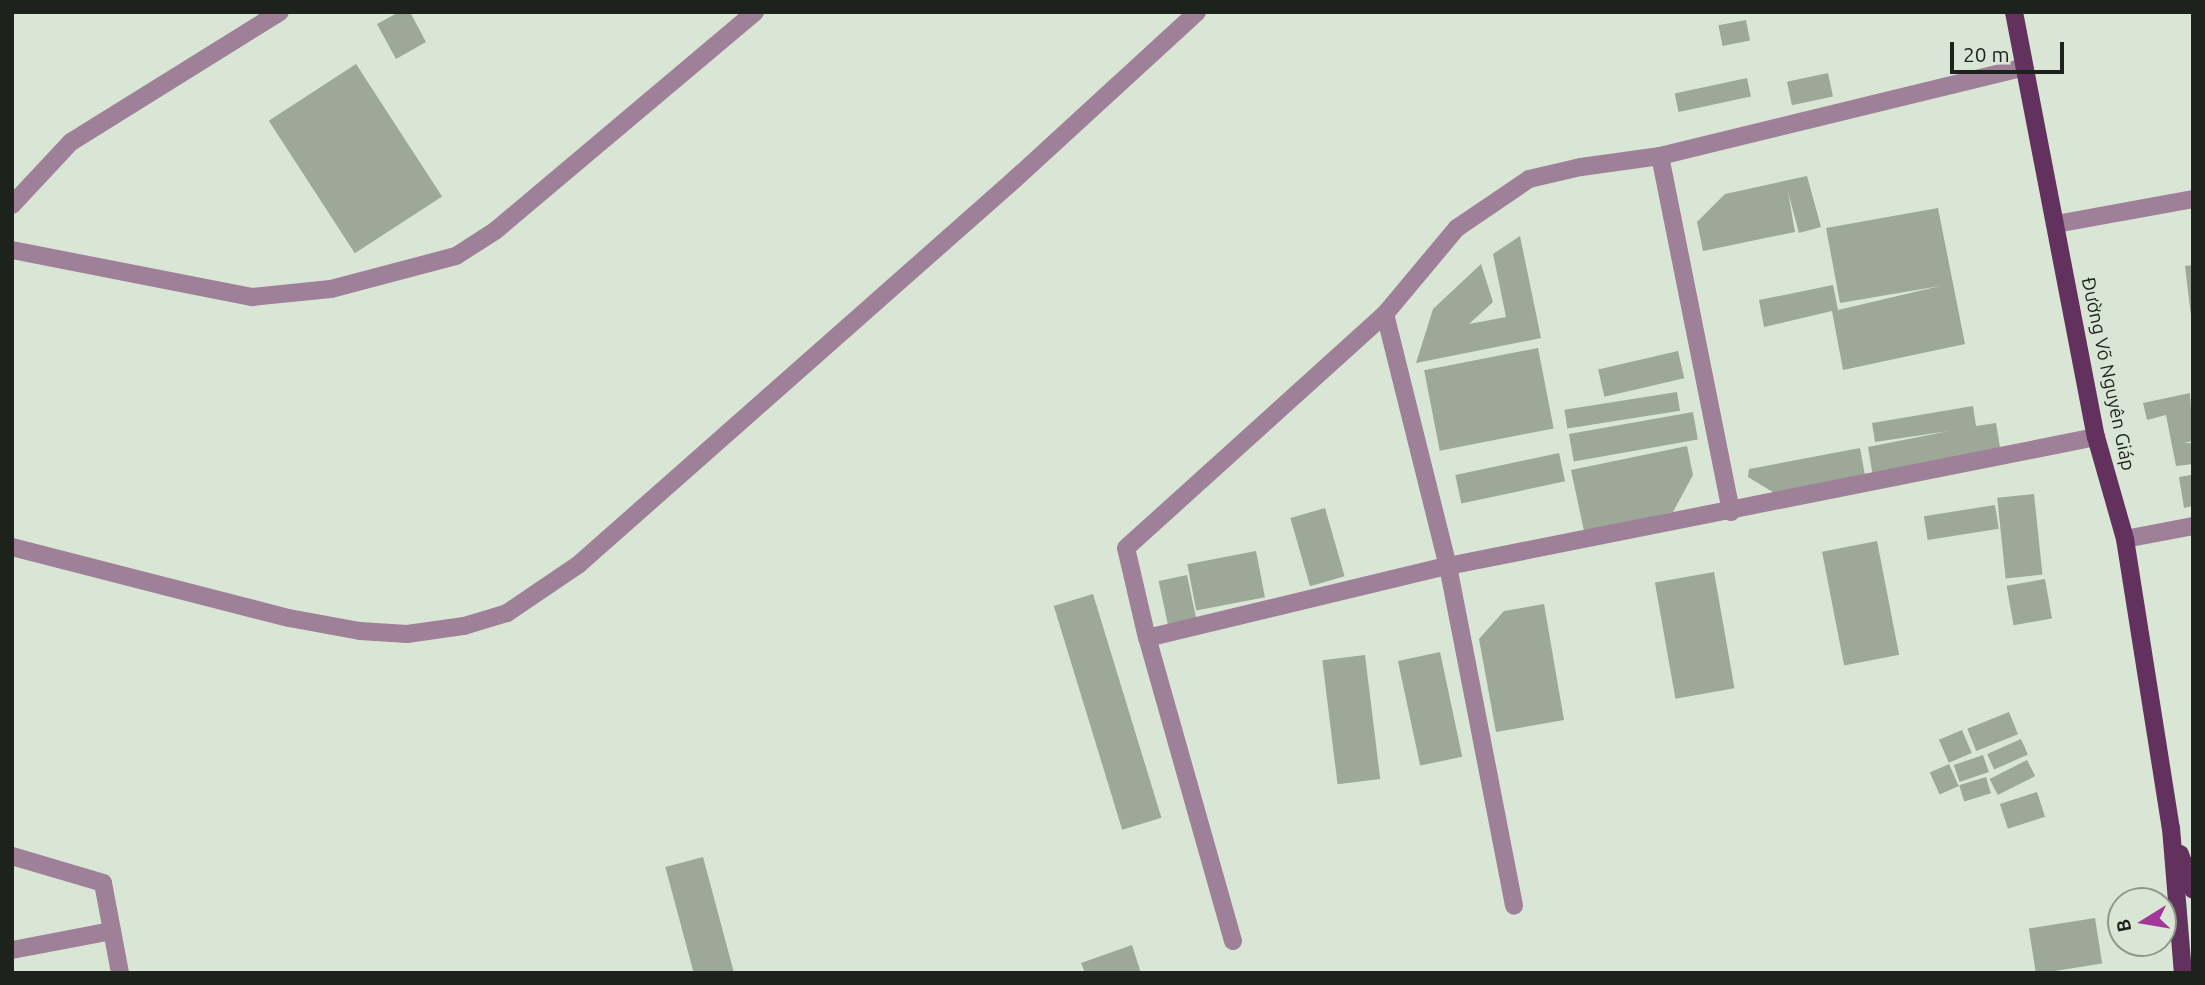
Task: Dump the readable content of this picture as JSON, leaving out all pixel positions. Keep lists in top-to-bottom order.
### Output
{
  "streets": {
    "main road": ["Đường Võ Nguyên Giáp"]
  },
  "scale_bar": "20 m",
  "north": "left"
}
